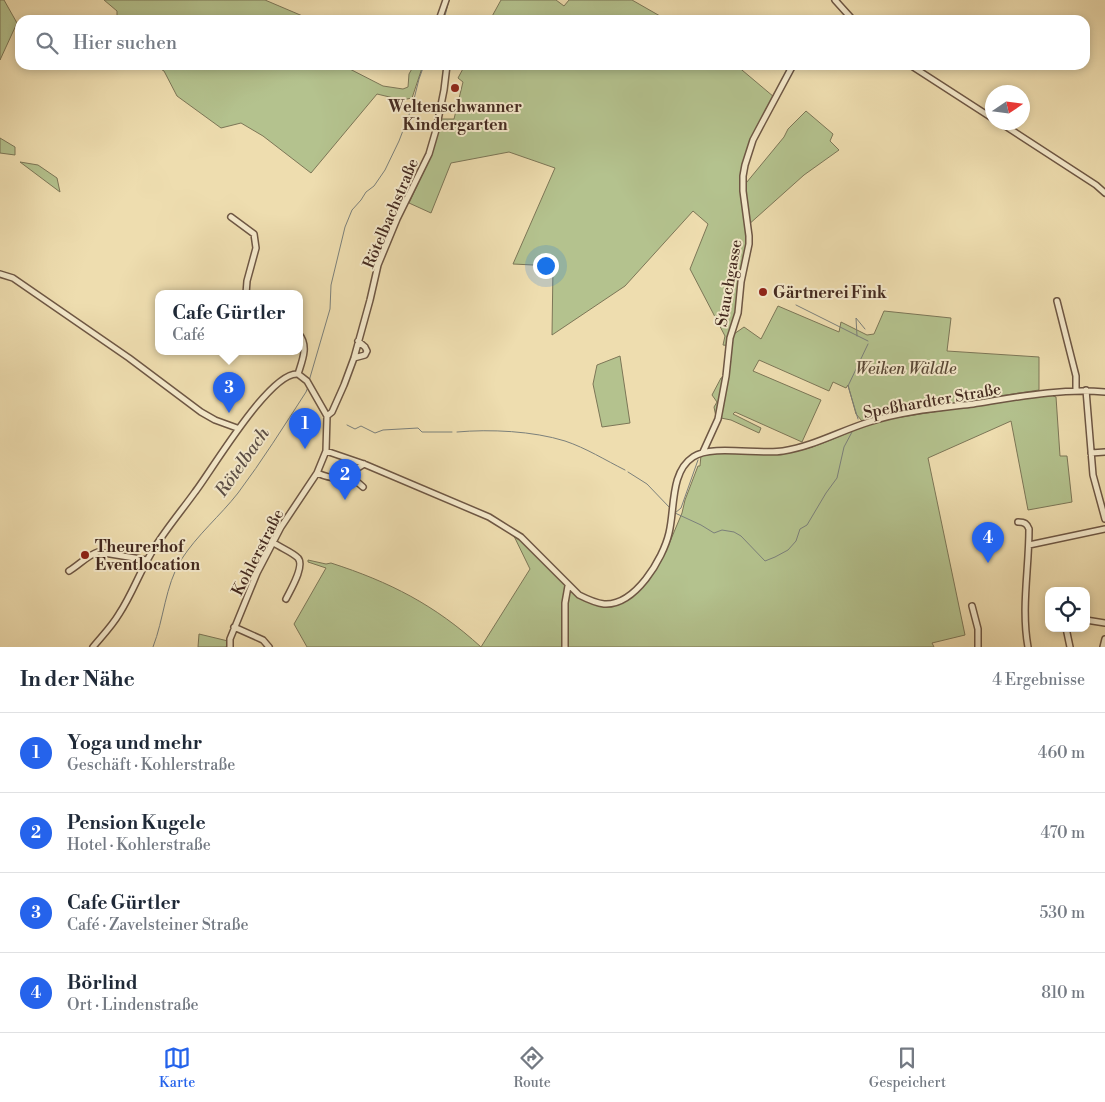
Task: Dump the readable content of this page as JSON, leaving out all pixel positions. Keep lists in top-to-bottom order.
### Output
{
  "streets": {
    "street": [
      "Rötelbachstraße",
      "Stauchgasse",
      "Speßhardter Straße",
      "Kohlerstraße"
    ]
  },
  "crossings": [
    ["Stauchgasse", "Speßhardter Straße"]
  ],
  "water": ["Rötelbach"],
  "parks": ["Weiken Wäldle"],
  "places": ["Weltenschwanner Kindergarten", "Gärtnerei Fink", "Theurerhof Eventlocation"],
  "north": "right",
  "page": {
    "search": "Hier suchen",
    "popup": ["Cafe Gürtler", "Café"],
    "pins": [
      "3",
      "1",
      "2",
      "4"
    ],
    "heading": ["In der Nähe", "4 Ergebnisse"],
    "list": [
      {
        "mark": "1",
        "name": "Yoga und mehr",
        "note": "Geschäft · Kohlerstraße",
        "value": "460 m"
      },
      {
        "mark": "2",
        "name": "Pension Kugele",
        "note": "Hotel · Kohlerstraße",
        "value": "470 m"
      },
      {
        "mark": "3",
        "name": "Cafe Gürtler",
        "note": "Café · Zavelsteiner Straße",
        "value": "530 m"
      },
      {
        "mark": "4",
        "name": "Börlind",
        "note": "Ort · Lindenstraße",
        "value": "810 m"
      }
    ],
    "nav": ["Karte", "Route", "Gespeichert"]
  }
}
